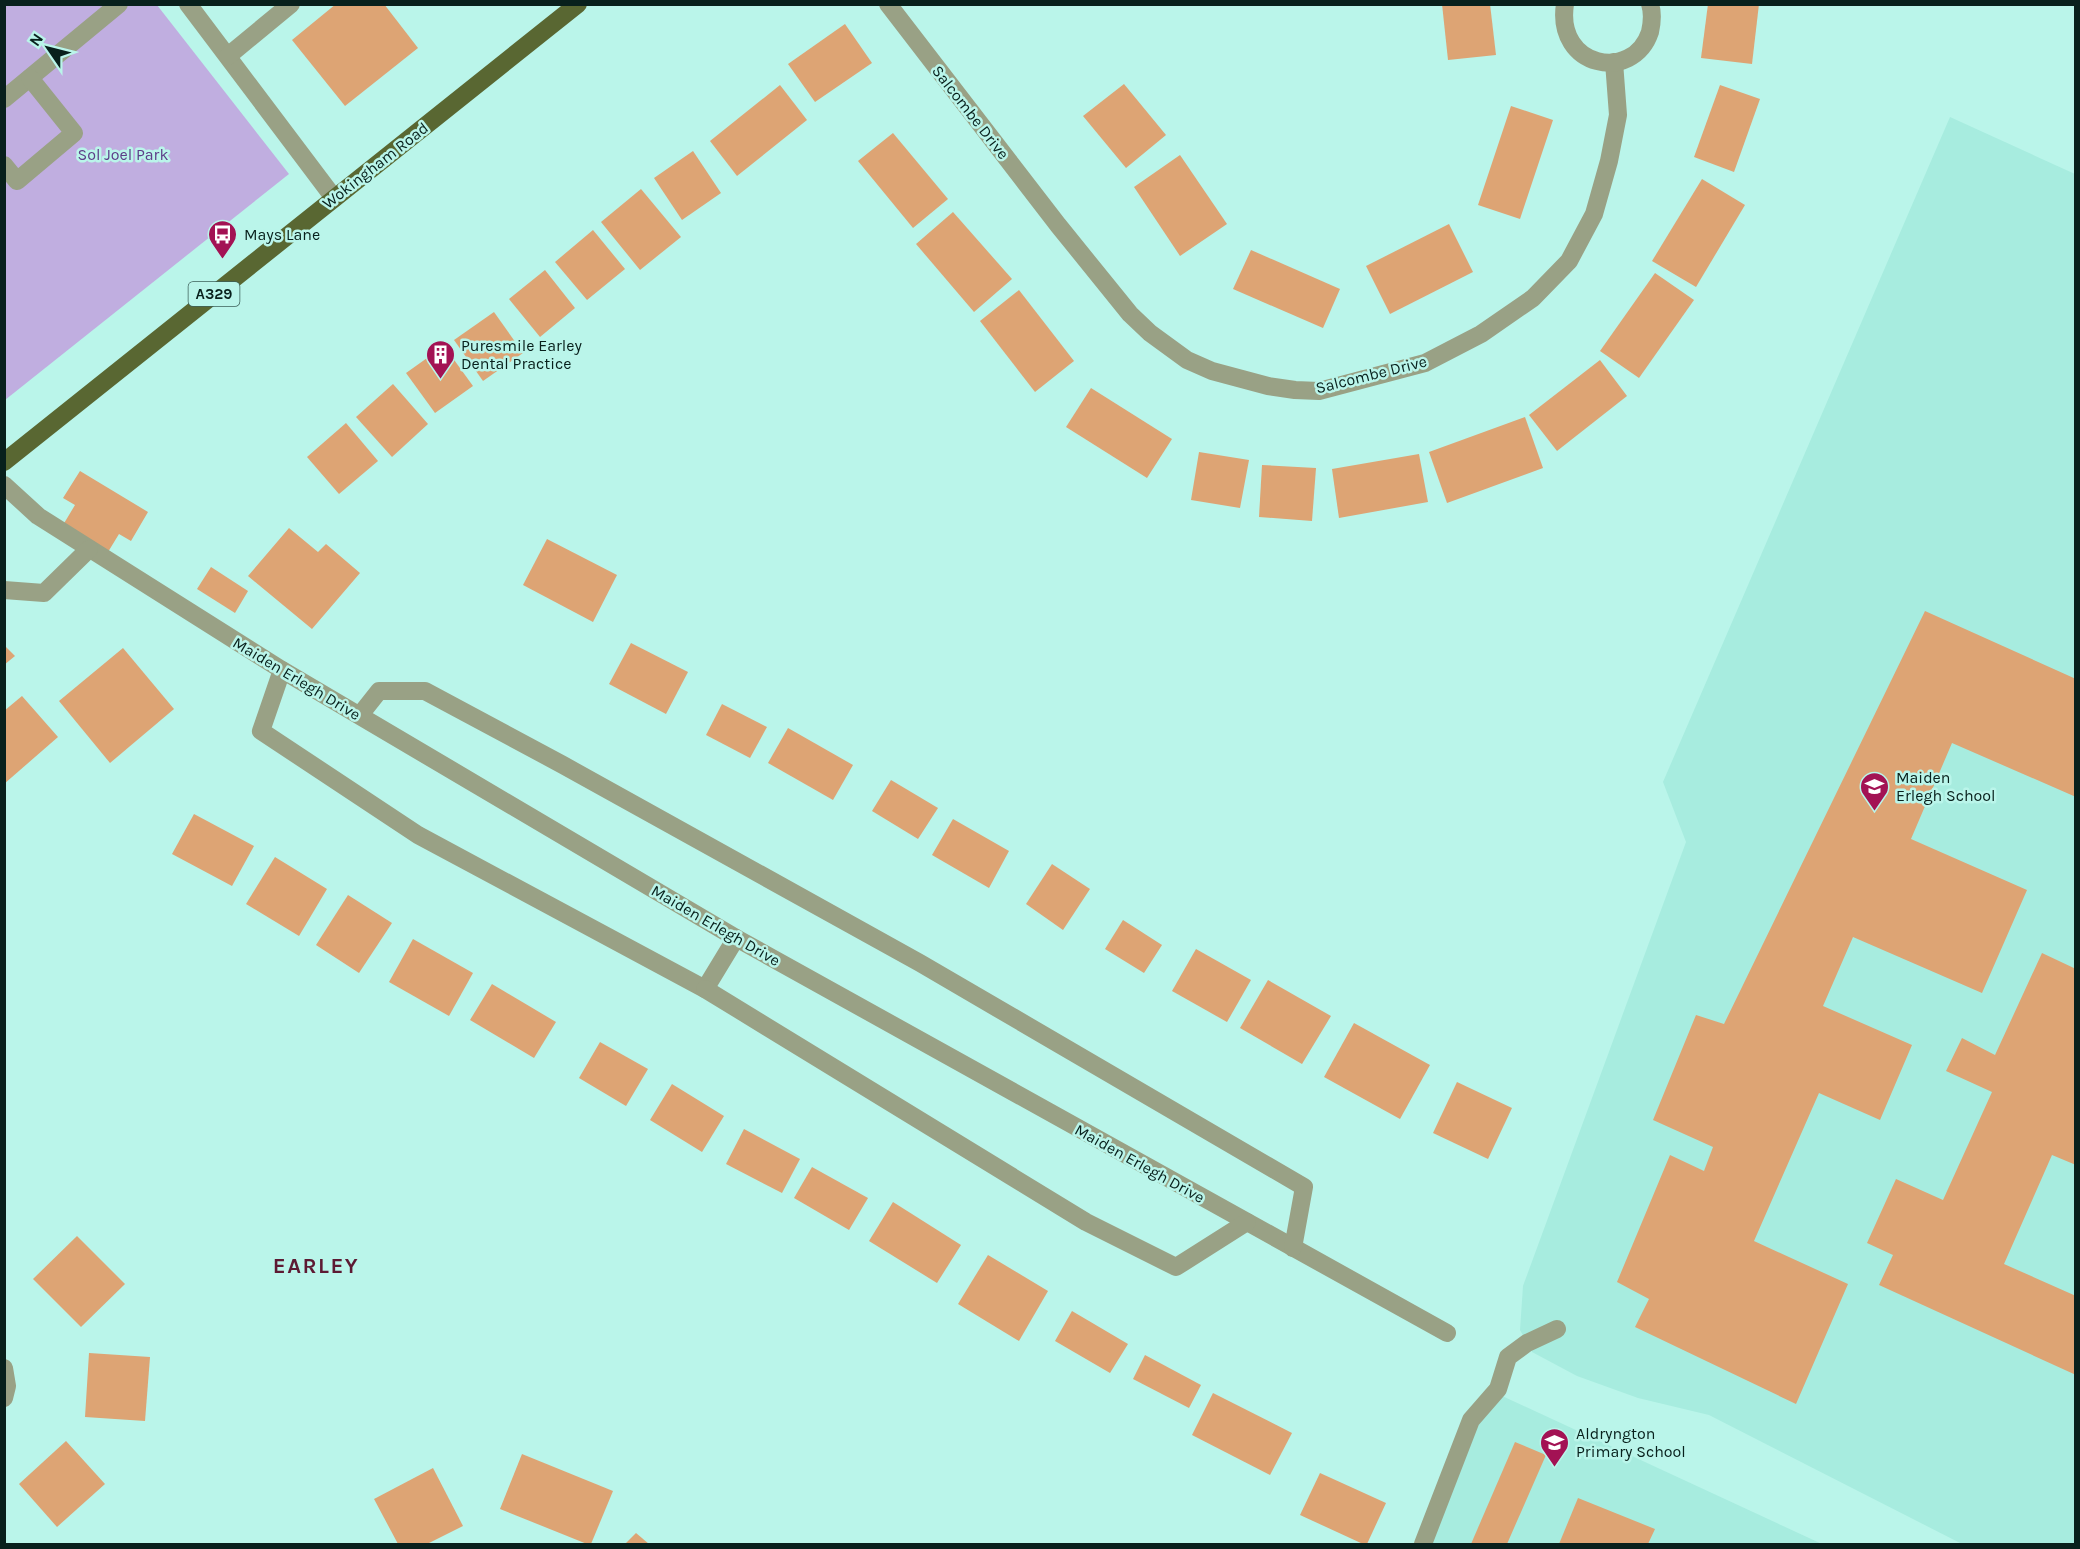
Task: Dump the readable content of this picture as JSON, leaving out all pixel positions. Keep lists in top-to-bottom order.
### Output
{
  "streets": {
    "main road": ["Wokingham Road", "A329"],
    "street": ["Salcombe Drive", "Maiden Erlegh Drive"]
  },
  "districts": ["EARLEY"],
  "parks": ["Sol Joel Park"],
  "places": {
    "bus stop": ["Mays Lane"],
    "building": ["Puresmile Earley Dental Practice"],
    "school or university": ["Maiden Erlegh School", "Aldryngton Primary School"]
  },
  "north": "top left"
}
